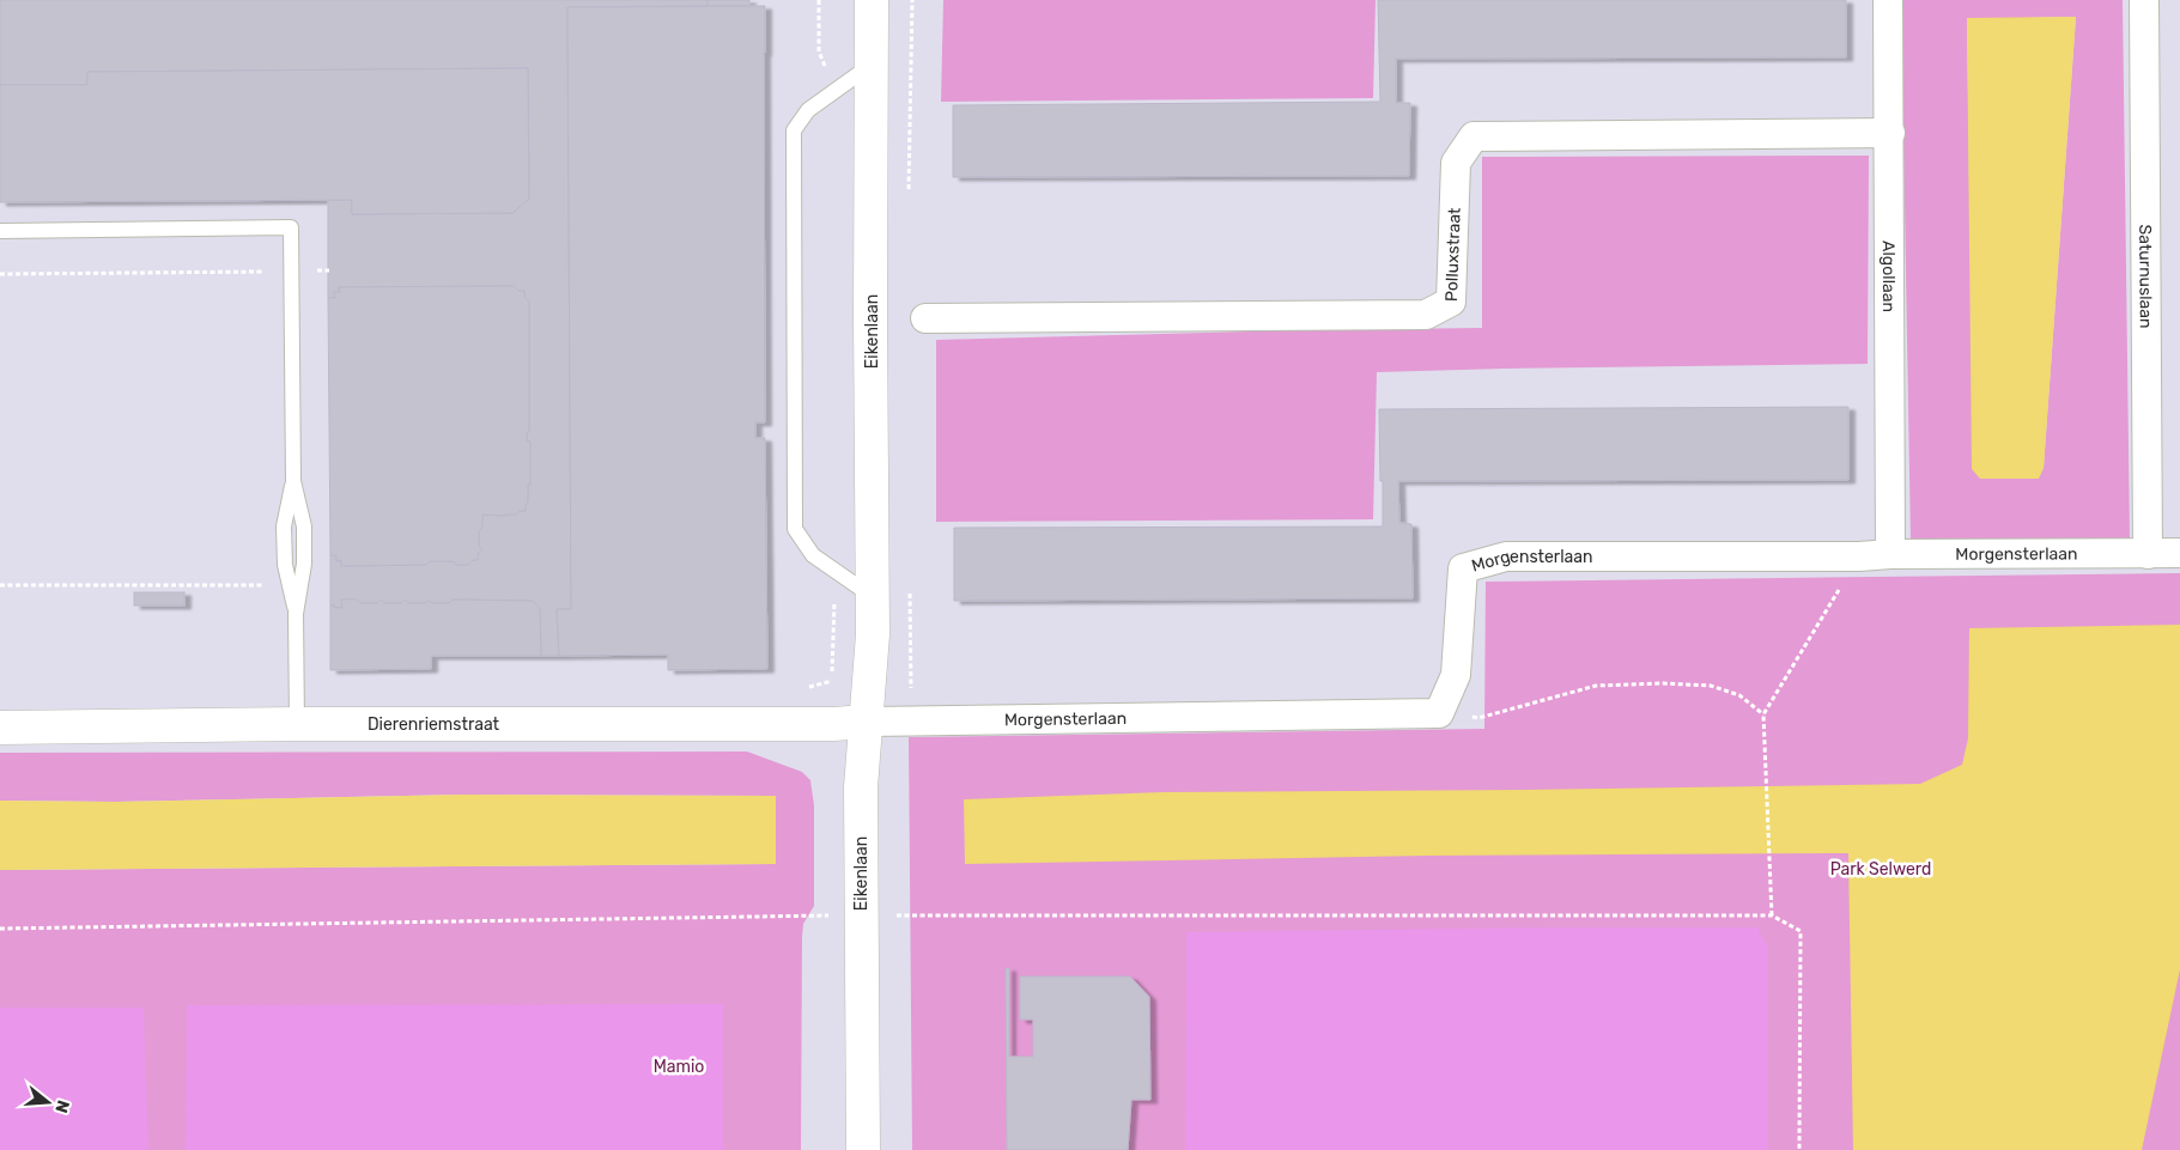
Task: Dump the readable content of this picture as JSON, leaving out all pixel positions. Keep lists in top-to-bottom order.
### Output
{
  "streets": {
    "main road": ["Eikenlaan", "Dierenriemstraat"],
    "street": [
      "Polluxstraat",
      "Saturnuslaan",
      "Algollaan",
      "Morgensterlaan"
    ]
  },
  "crossings": [
    ["Polluxstraat", "Algollaan"],
    ["Saturnuslaan", "Morgensterlaan"],
    ["Algollaan", "Morgensterlaan"],
    ["Eikenlaan", "Morgensterlaan"],
    ["Eikenlaan", "Dierenriemstraat"],
    ["Morgensterlaan", "Dierenriemstraat"]
  ],
  "parks": ["Park Selwerd", "Mamio"],
  "north": "right"
}
